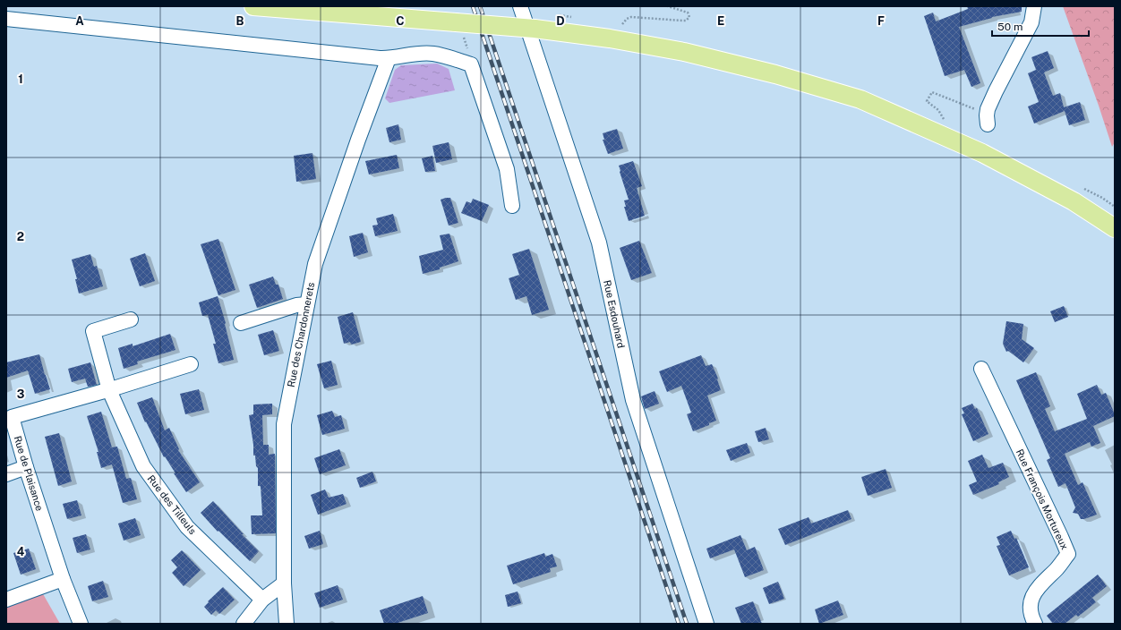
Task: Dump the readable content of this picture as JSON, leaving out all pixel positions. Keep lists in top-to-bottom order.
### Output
{
  "streets": {
    "street": [
      "Rue Esdouhard",
      "Rue des Chardonnerets",
      "Rue de Plaisance",
      "Rue François Mortureux",
      "Rue des Tilleuls"
    ]
  },
  "crossings": [
    ["Rue de Plaisance", "Rue des Tilleuls"]
  ],
  "scale_bar": "50 m",
  "grid": {
    "columns": [
      "A",
      "B",
      "C",
      "D",
      "E",
      "F"
    ],
    "rows": [
      "1",
      "2",
      "3",
      "4"
    ]
  }
}
